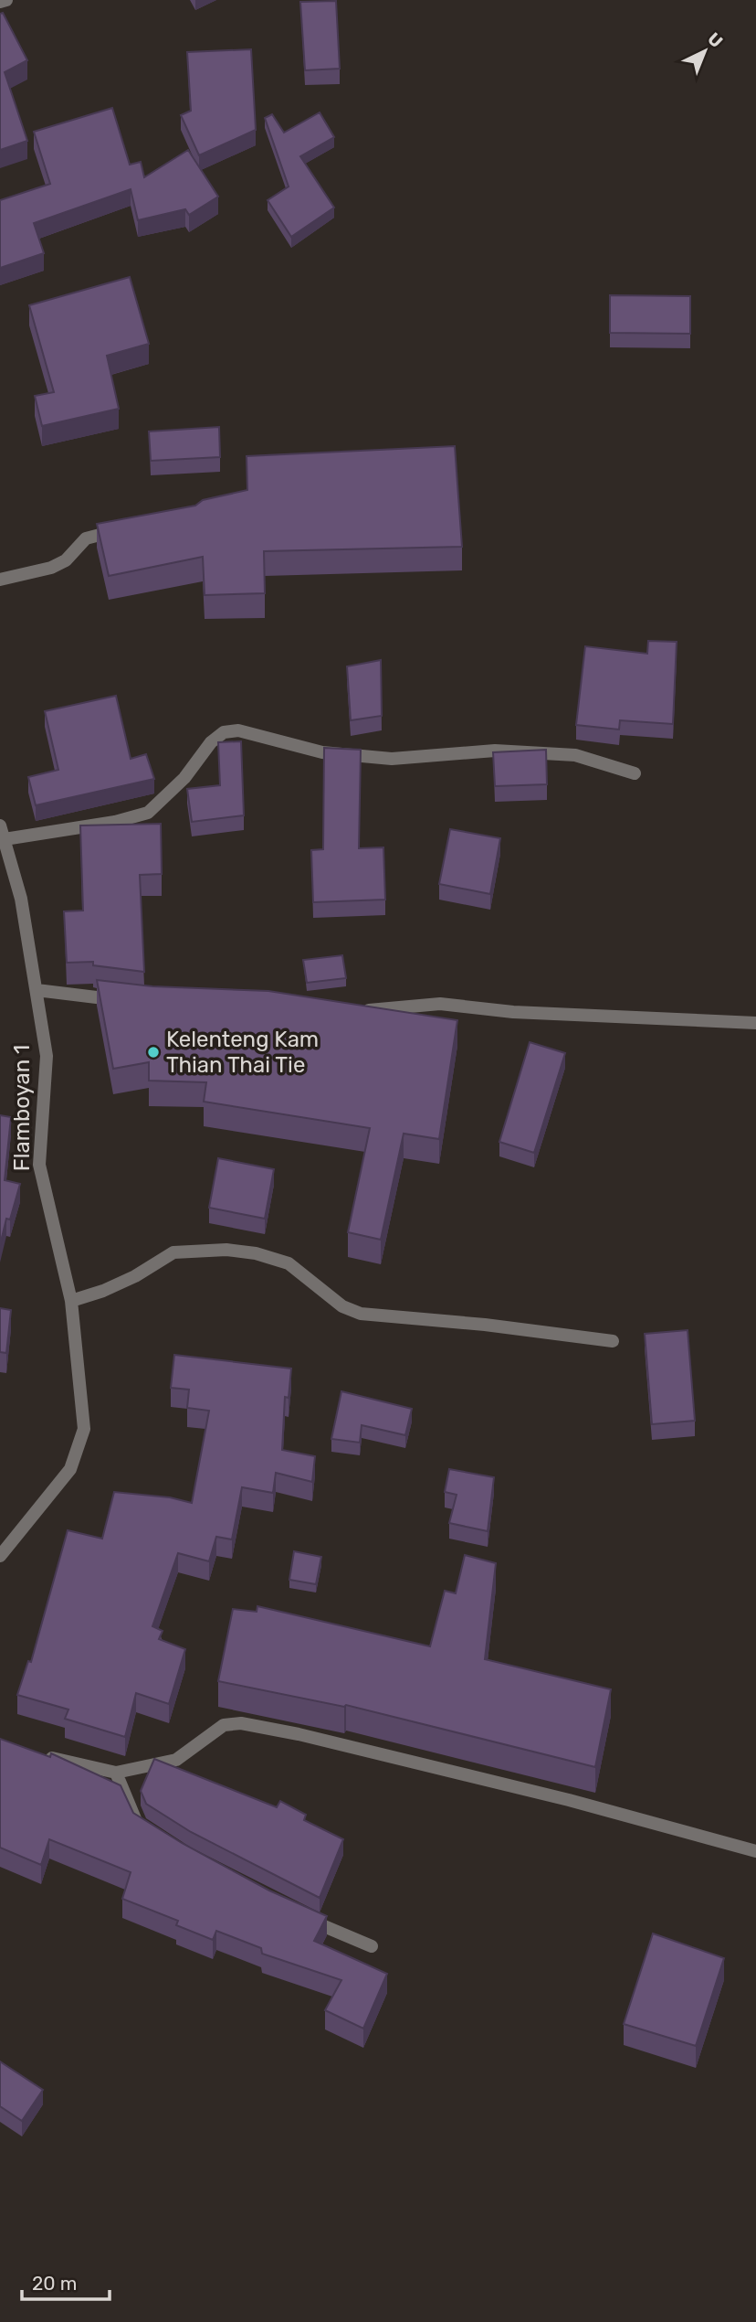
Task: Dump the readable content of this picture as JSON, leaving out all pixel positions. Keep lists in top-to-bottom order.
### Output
{
  "streets": {
    "street": ["Flamboyan 1"]
  },
  "places": ["Kelenteng Kam Thian Thai Tie"],
  "scale_bar": "20 m",
  "north": "top right"
}
